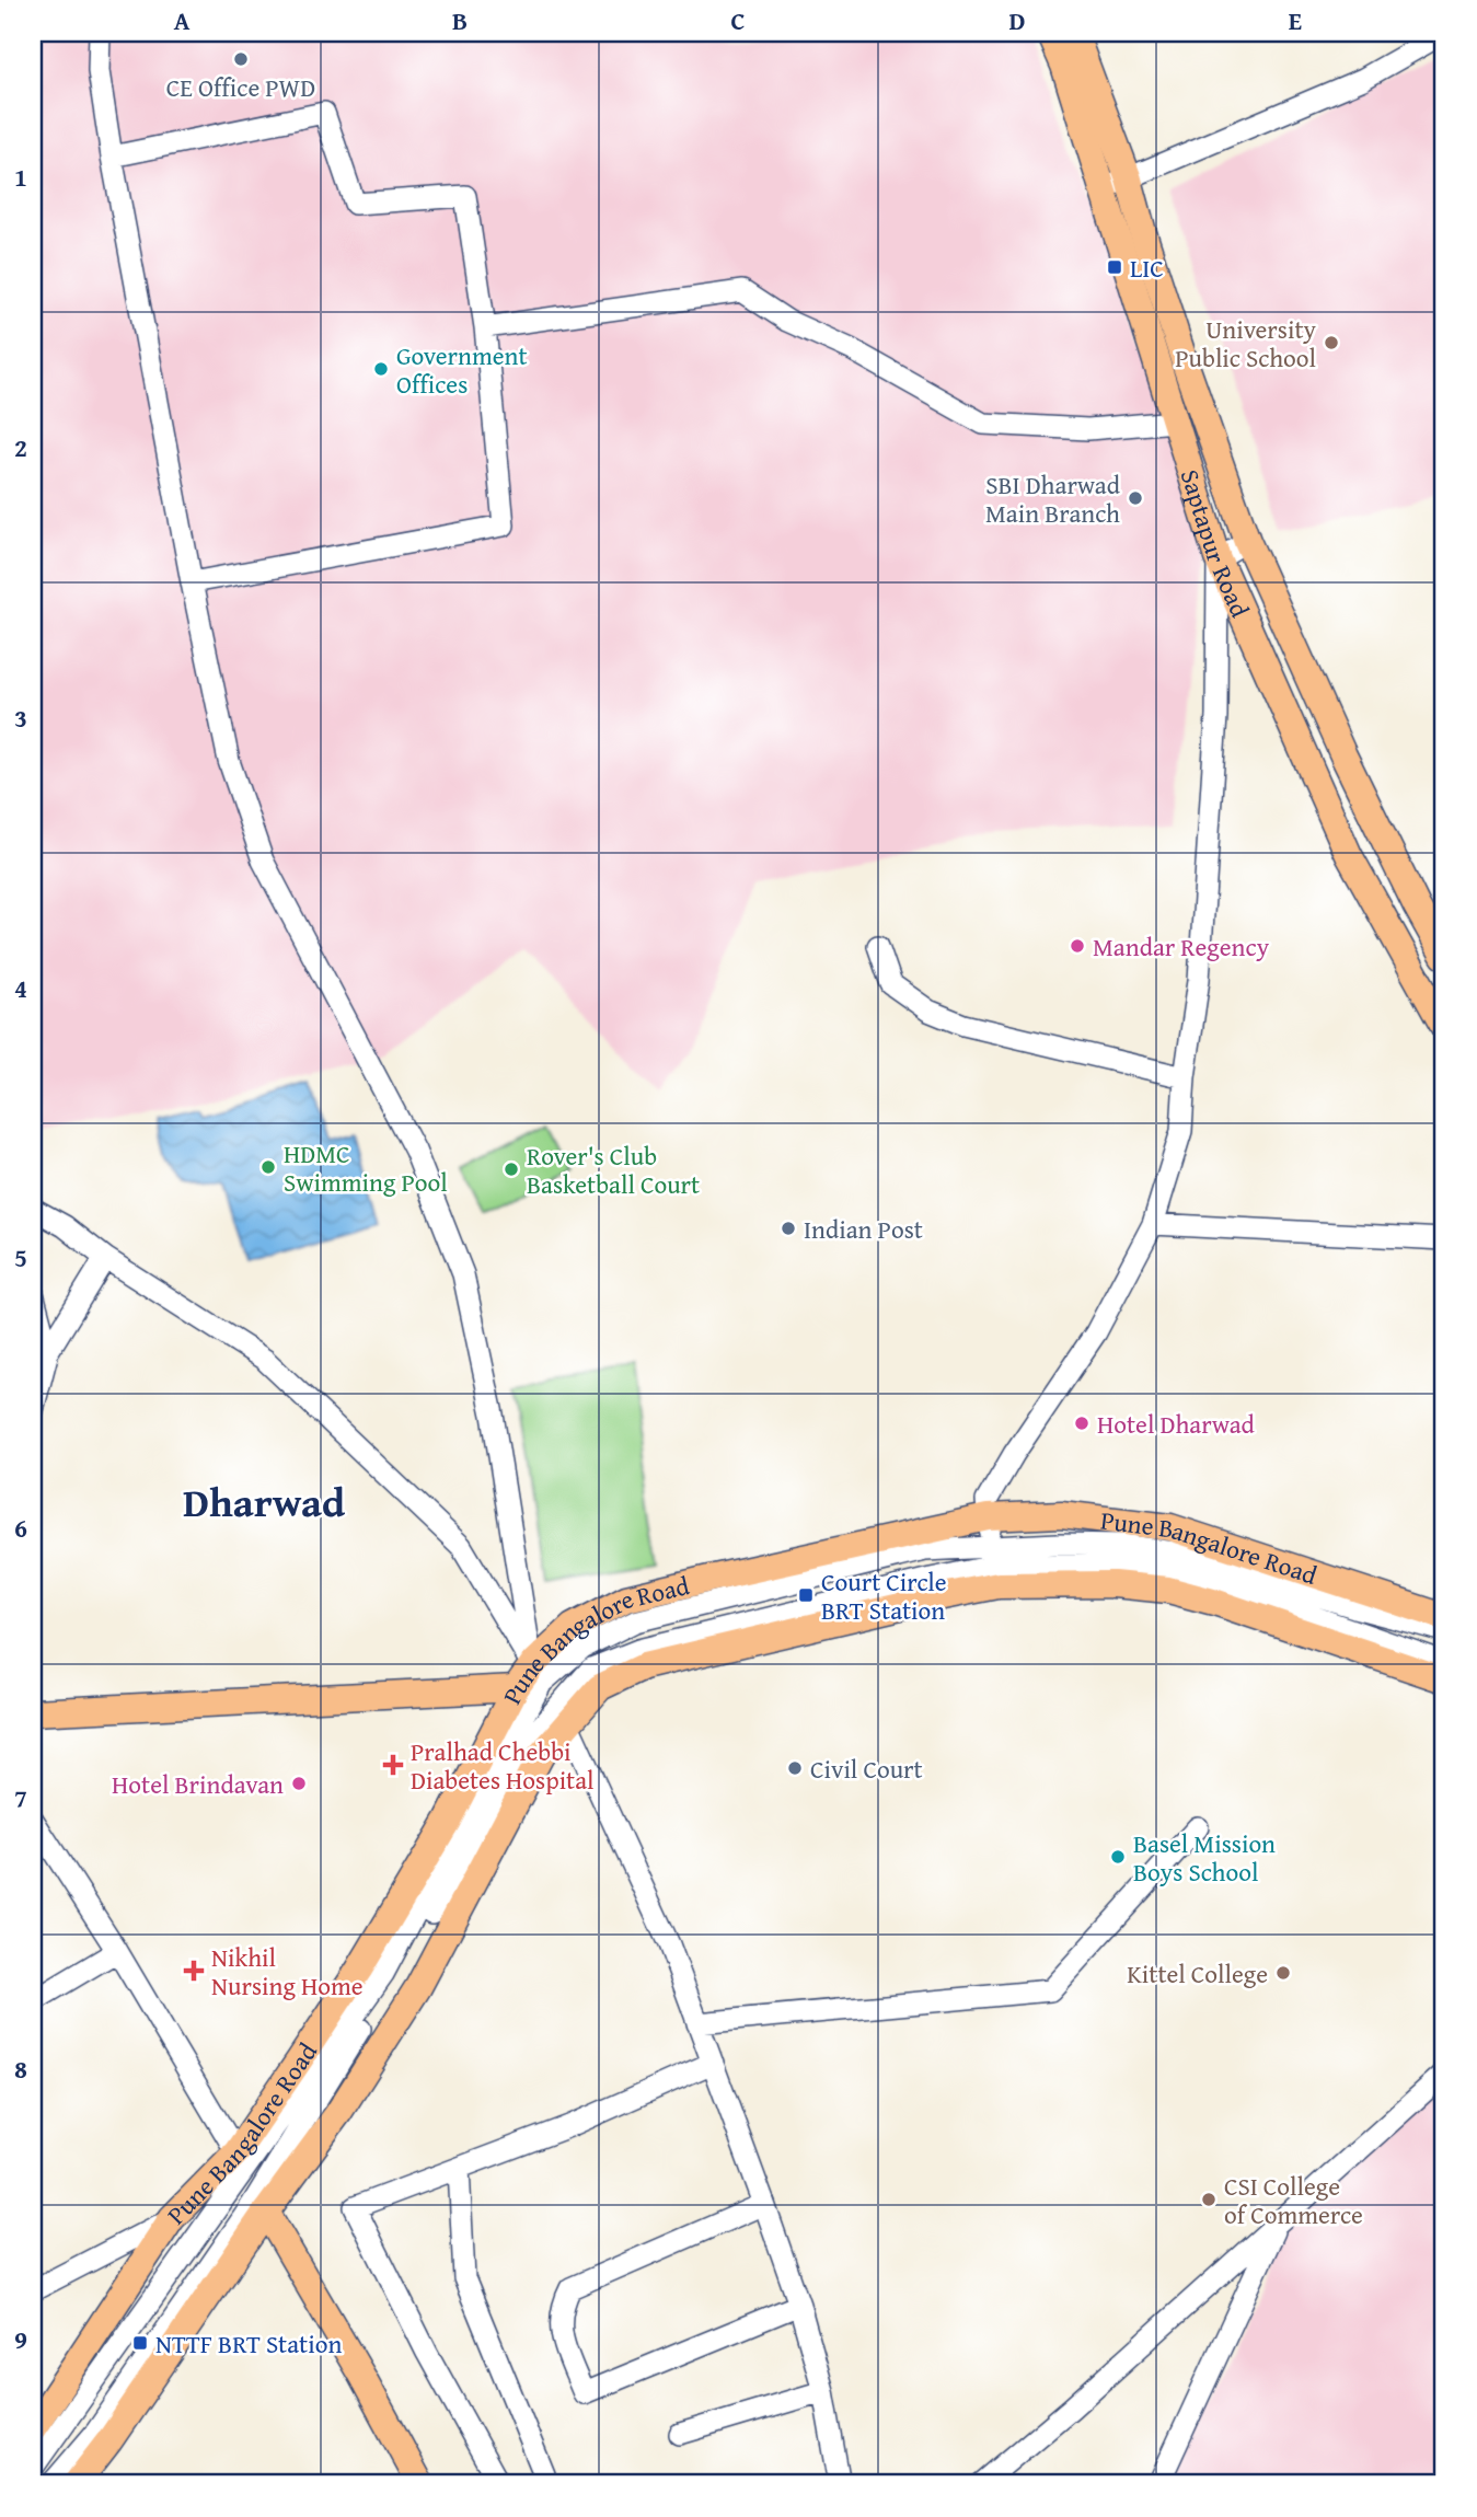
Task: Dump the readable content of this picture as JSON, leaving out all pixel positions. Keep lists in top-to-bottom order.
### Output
{
  "streets": {
    "main road": ["Saptapur Road", "Pune Bangalore Road"]
  },
  "districts": ["Dharwad"],
  "places": {
    "other": [
      "CE Office PWD",
      "University Public School",
      "Government Offices",
      "SBI Dharwad Main Branch",
      "Mandar Regency",
      "HDMC Swimming Pool",
      "Rover's Club Basketball Court",
      "Indian Post",
      "Hotel Dharwad",
      "Civil Court",
      "Hotel Brindavan",
      "Basel Mission Boys School",
      "Kittel College",
      "CSI College of Commerce"
    ],
    "transit": ["LIC", "Court Circle BRT Station", "NTTF BRT Station"],
    "health": ["Pralhad Chebbi Diabetes Hospital", "Nikhil Nursing Home"]
  },
  "grid": {
    "columns": [
      "A",
      "B",
      "C",
      "D",
      "E"
    ],
    "rows": [
      "1",
      "2",
      "3",
      "4",
      "5",
      "6",
      "7",
      "8",
      "9"
    ]
  }
}
